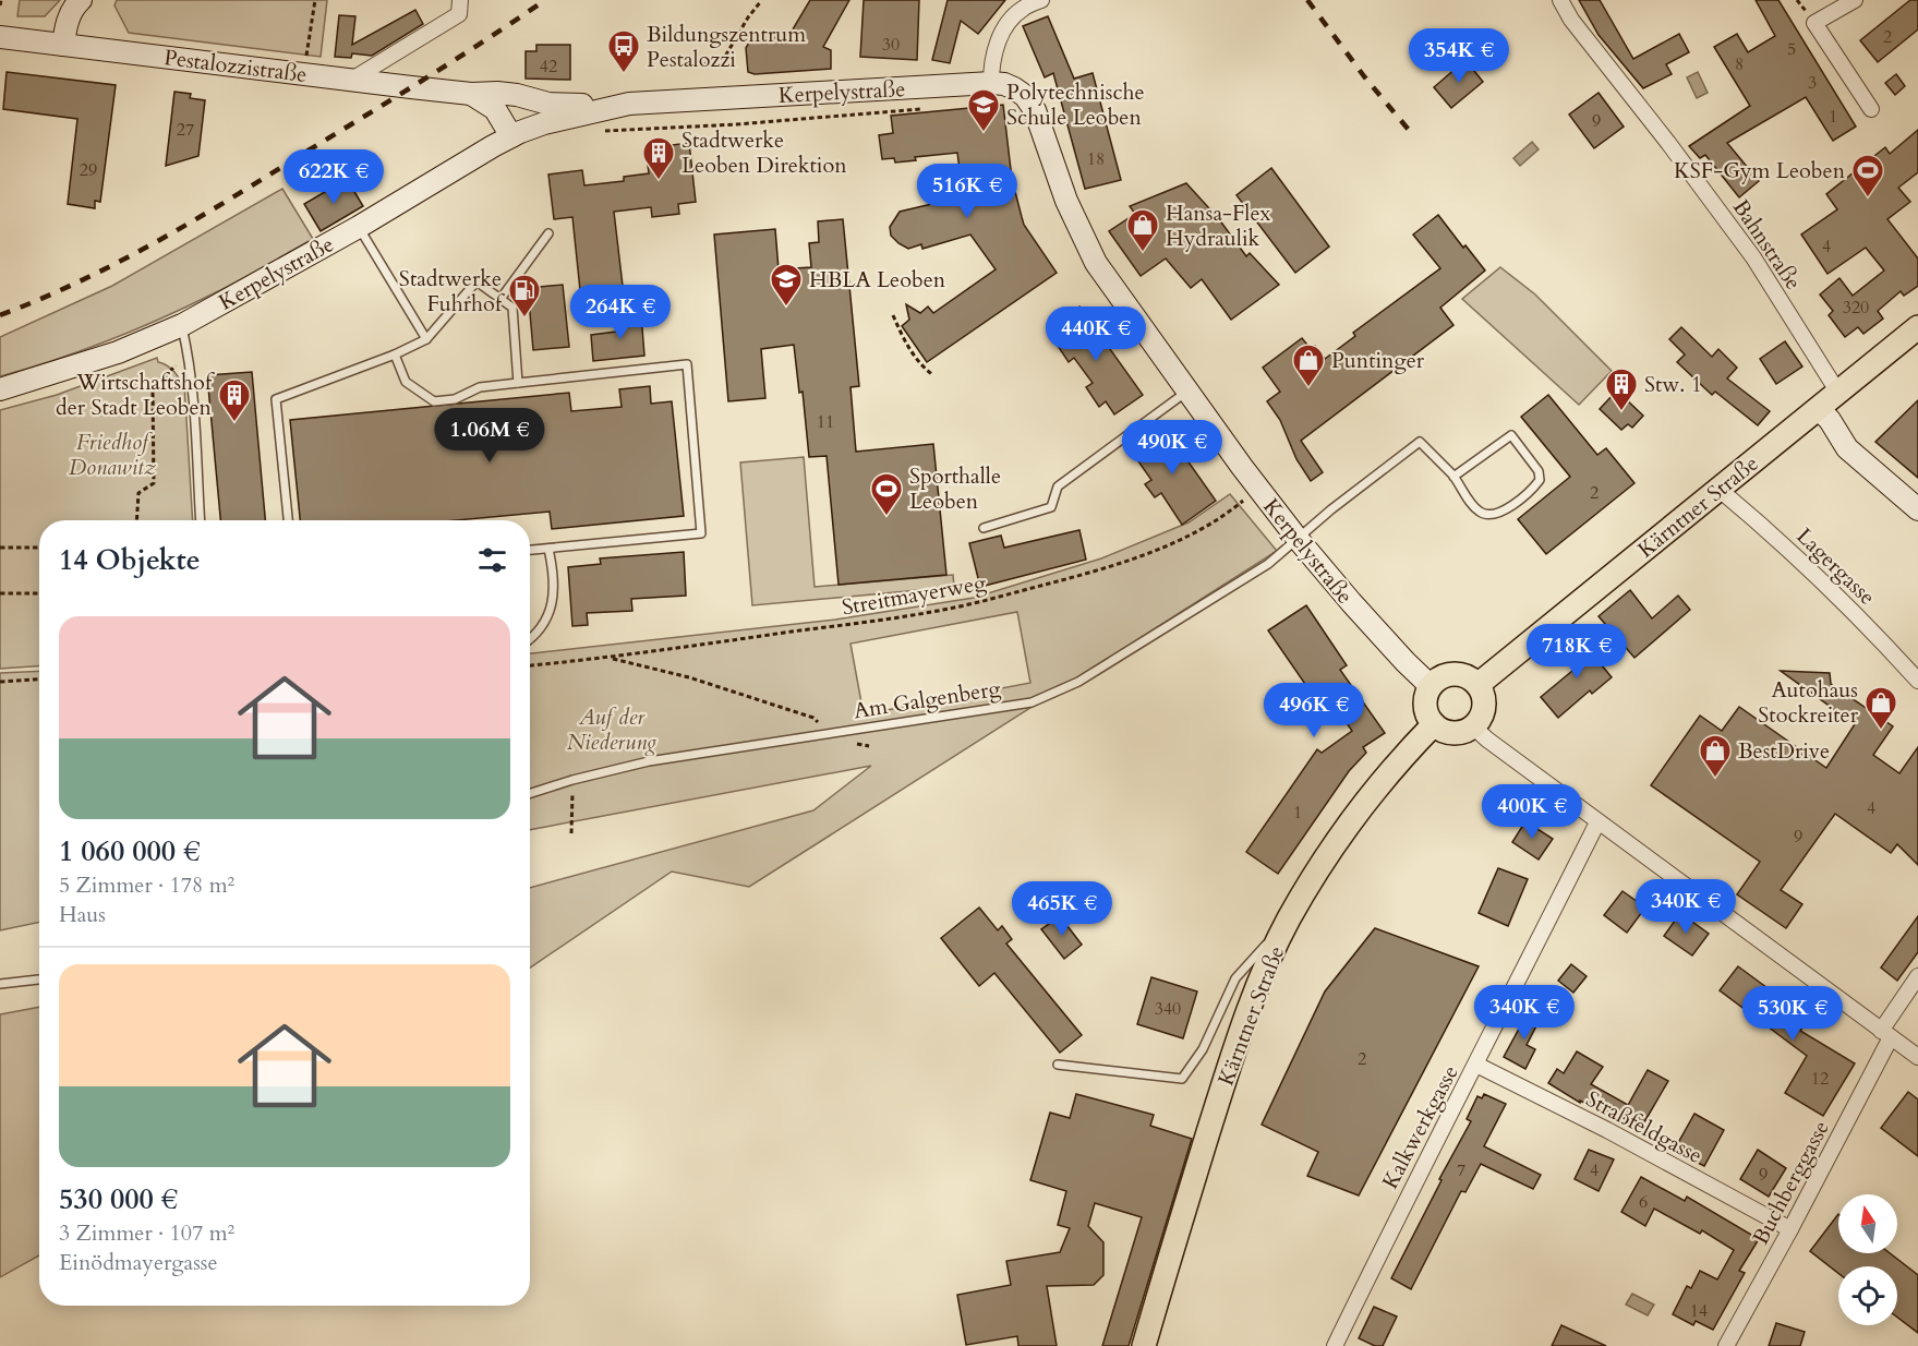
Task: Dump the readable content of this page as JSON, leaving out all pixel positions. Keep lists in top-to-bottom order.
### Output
{
  "streets": {
    "main road": ["Pestalozzistraße", "Kerpelystraße", "Kärntner Straße"],
    "street": [
      "Bahnstraße",
      "Lagergasse",
      "Kalkwerkgasse",
      "Straßfeldgasse",
      "Buchberggasse"
    ],
    "lane": ["Am Galgenberg"],
    "path": ["Streitmayerweg"]
  },
  "crossings": [
    ["Pestalozzistraße", "Kerpelystraße"],
    ["Kerpelystraße", "Kärntner Straße"],
    ["Kerpelystraße", "Streitmayerweg"],
    ["Kerpelystraße", "Am Galgenberg"],
    ["Bahnstraße", "Kärntner Straße"],
    ["Kärntner Straße", "Lagergasse"],
    ["Streitmayerweg", "Am Galgenberg"],
    ["Kalkwerkgasse", "Straßfeldgasse"],
    ["Straßfeldgasse", "Buchberggasse"]
  ],
  "parks": ["Friedhof Donawitz", "Auf der Niederung"],
  "places": {
    "bus stop": ["Bildungszentrum Pestalozzi"],
    "school or university": ["Polytechnische Schule Leoben", "HBLA Leoben"],
    "building": ["Stadtwerke Leoben Direktion", "Stw. 1", "Wirtschaftshof der Stadt Leoben"],
    "sports": ["KSF-Gym Leoben", "Sporthalle Leoben"],
    "shop": [
      "Hansa-Flex Hydraulik",
      "Puntinger",
      "Autohaus Stockreiter",
      "BestDrive"
    ],
    "fuel station": ["Stadtwerke Fuhrhof"]
  },
  "house_numbers": [
    "2",
    "30",
    "5",
    "8",
    "42",
    "3",
    "1",
    "9",
    "27",
    "18",
    "29",
    "4",
    "320",
    "11",
    "2",
    "4",
    "1",
    "9",
    "340",
    "2",
    "12",
    "7",
    "4",
    "9",
    "6",
    "14"
  ],
  "north": "top",
  "page": {
    "price": [
      "354K €",
      "622K €",
      "516K €",
      "264K €",
      "440K €",
      "1.06M €",
      "490K €",
      "718K €",
      "496K €",
      "400K €",
      "340K €",
      "465K €",
      "340K €",
      "530K €"
    ],
    "heading": "14 Objekte",
    "list": [
      {
        "name": "1 060 000 €",
        "note": "5 Zimmer · 178 m² · Haus"
      },
      {
        "name": "530 000 €",
        "note": "3 Zimmer · 107 m² · Einödmayergasse"
      }
    ]
  }
}
